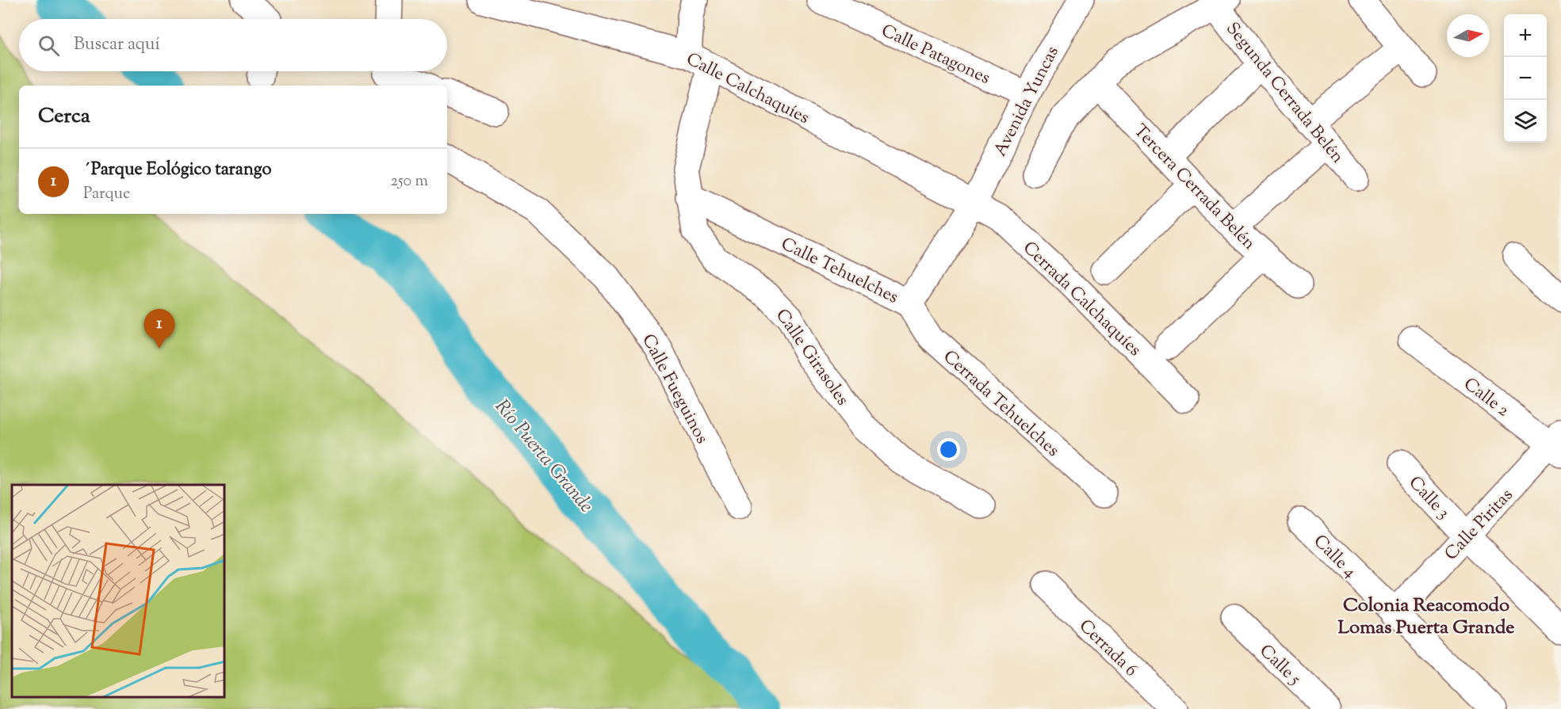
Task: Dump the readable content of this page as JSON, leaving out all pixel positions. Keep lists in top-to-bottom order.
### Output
{
  "streets": {
    "street": [
      "Calle Patagones",
      "Calle Calchaquíes",
      "Segunda Cerrada Belén",
      "Avenida Yuncas",
      "Tercera Cerrada Belén",
      "Calle Tehuelches",
      "Cerrada Calchaquíes",
      "Calle Girasoles",
      "Calle Fueguinos",
      "Calle 2",
      "Cerrada Tehuelches",
      "Calle 3",
      "Calle Piritas",
      "Calle 4",
      "Cerrada 6",
      "Calle 5"
    ]
  },
  "crossings": [
    ["Calle Patagones", "Avenida Yuncas"],
    ["Calle Calchaquíes", "Avenida Yuncas"],
    ["Calle Calchaquíes", "Calle Tehuelches"],
    ["Calle Calchaquíes", "Cerrada Calchaquíes"],
    ["Calle Calchaquíes", "Calle Girasoles"],
    ["Avenida Yuncas", "Calle Tehuelches"],
    ["Avenida Yuncas", "Cerrada Calchaquíes"],
    ["Calle Tehuelches", "Cerrada Calchaquíes"],
    ["Calle Tehuelches", "Calle Girasoles"],
    ["Calle Tehuelches", "Cerrada Tehuelches"],
    ["Calle 2", "Calle Piritas"],
    ["Calle 3", "Calle Piritas"],
    ["Calle Piritas", "Calle 4"]
  ],
  "districts": ["Colonia Reacomodo Lomas Puerta Grande"],
  "water": ["Río Puerta Grande"],
  "north": "right",
  "page": {
    "map_buttons": ["+", "−"],
    "search": "Buscar aquí",
    "heading": "Cerca",
    "list": [
      {
        "mark": "1",
        "name": "´Parque Eológico tarango",
        "note": "Parque",
        "value": "250 m"
      }
    ],
    "pins": "1"
  }
}
